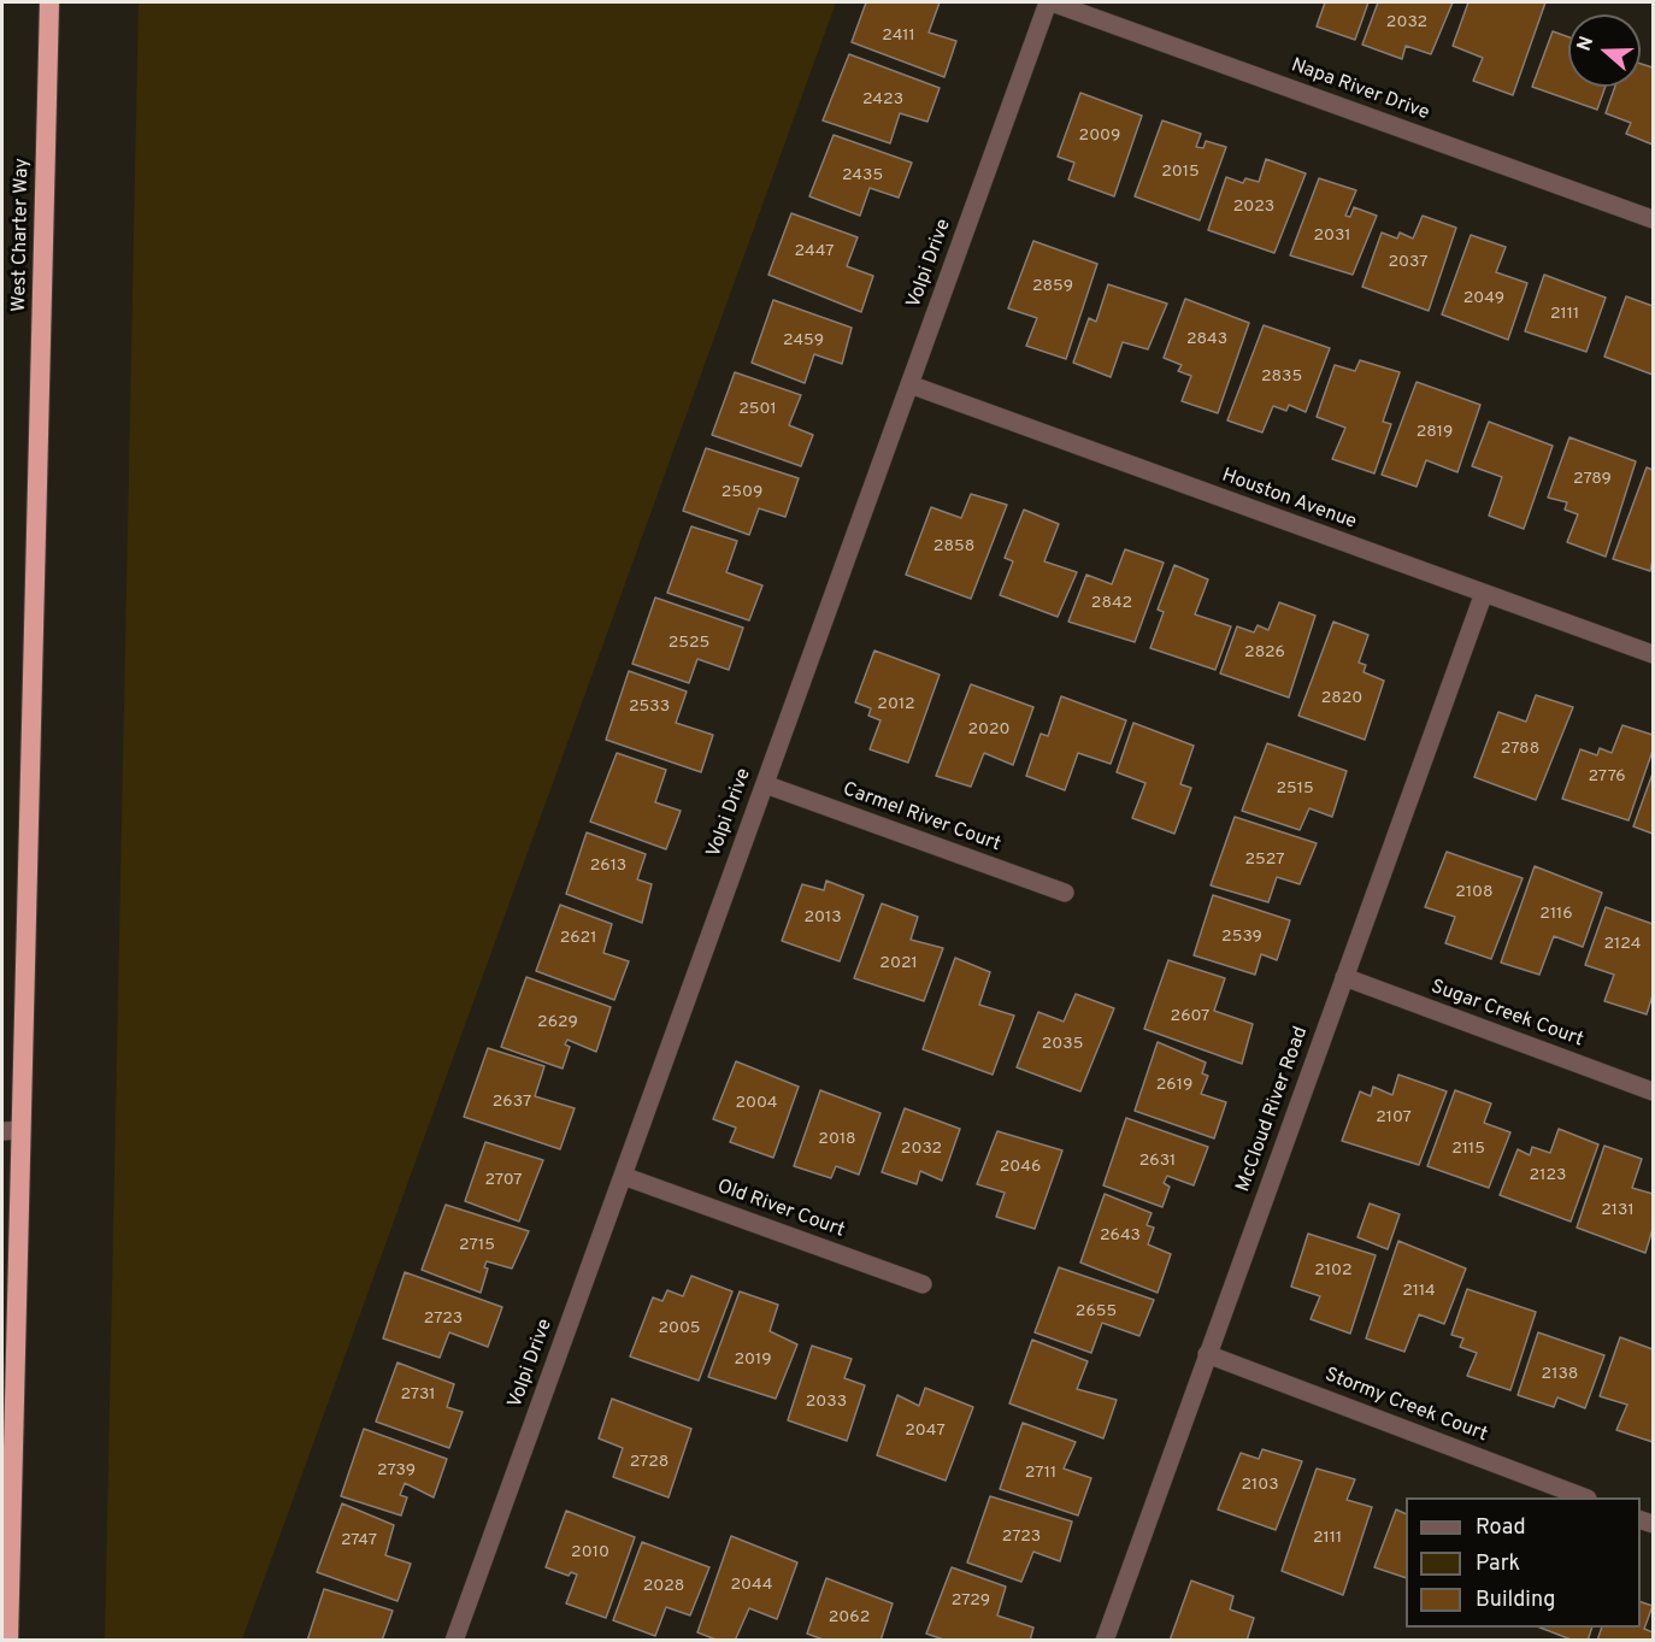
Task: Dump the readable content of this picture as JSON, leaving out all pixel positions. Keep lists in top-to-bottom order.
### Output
{
  "streets": {
    "highway": ["West Charter Way"],
    "street": [
      "Napa River Drive",
      "Volpi Drive",
      "Houston Avenue",
      "Carmel River Court",
      "Sugar Creek Court",
      "McCloud River Road",
      "Old River Court",
      "Stormy Creek Court"
    ]
  },
  "crossings": [
    ["Napa River Drive", "Volpi Drive"],
    ["Volpi Drive", "Houston Avenue"],
    ["Volpi Drive", "Carmel River Court"],
    ["Volpi Drive", "Old River Court"],
    ["Houston Avenue", "McCloud River Road"],
    ["Sugar Creek Court", "McCloud River Road"],
    ["McCloud River Road", "Stormy Creek Court"]
  ],
  "house_numbers": [
    "2032",
    "2411",
    "2423",
    "2009",
    "2015",
    "2435",
    "2023",
    "2031",
    "2447",
    "2037",
    "2859",
    "2049",
    "2111",
    "2843",
    "2459",
    "2835",
    "2501",
    "2819",
    "2789",
    "2509",
    "2858",
    "2842",
    "2525",
    "2826",
    "2820",
    "2012",
    "2533",
    "2020",
    "2788",
    "2776",
    "2515",
    "2527",
    "2613",
    "2108",
    "2116",
    "2013",
    "2539",
    "2621",
    "2124",
    "2021",
    "2607",
    "2629",
    "2035",
    "2619",
    "2637",
    "2004",
    "2107",
    "2018",
    "2032",
    "2115",
    "2631",
    "2046",
    "2123",
    "2707",
    "2131",
    "2643",
    "2715",
    "2102",
    "2114",
    "2655",
    "2723",
    "2005",
    "2019",
    "2138",
    "2731",
    "2033",
    "2047",
    "2728",
    "2739",
    "2711",
    "2103",
    "2723",
    "2111",
    "2747",
    "2010",
    "2044",
    "2028",
    "2729",
    "2062"
  ],
  "legend": ["Road", "Park", "Building"],
  "north": "left"
}
